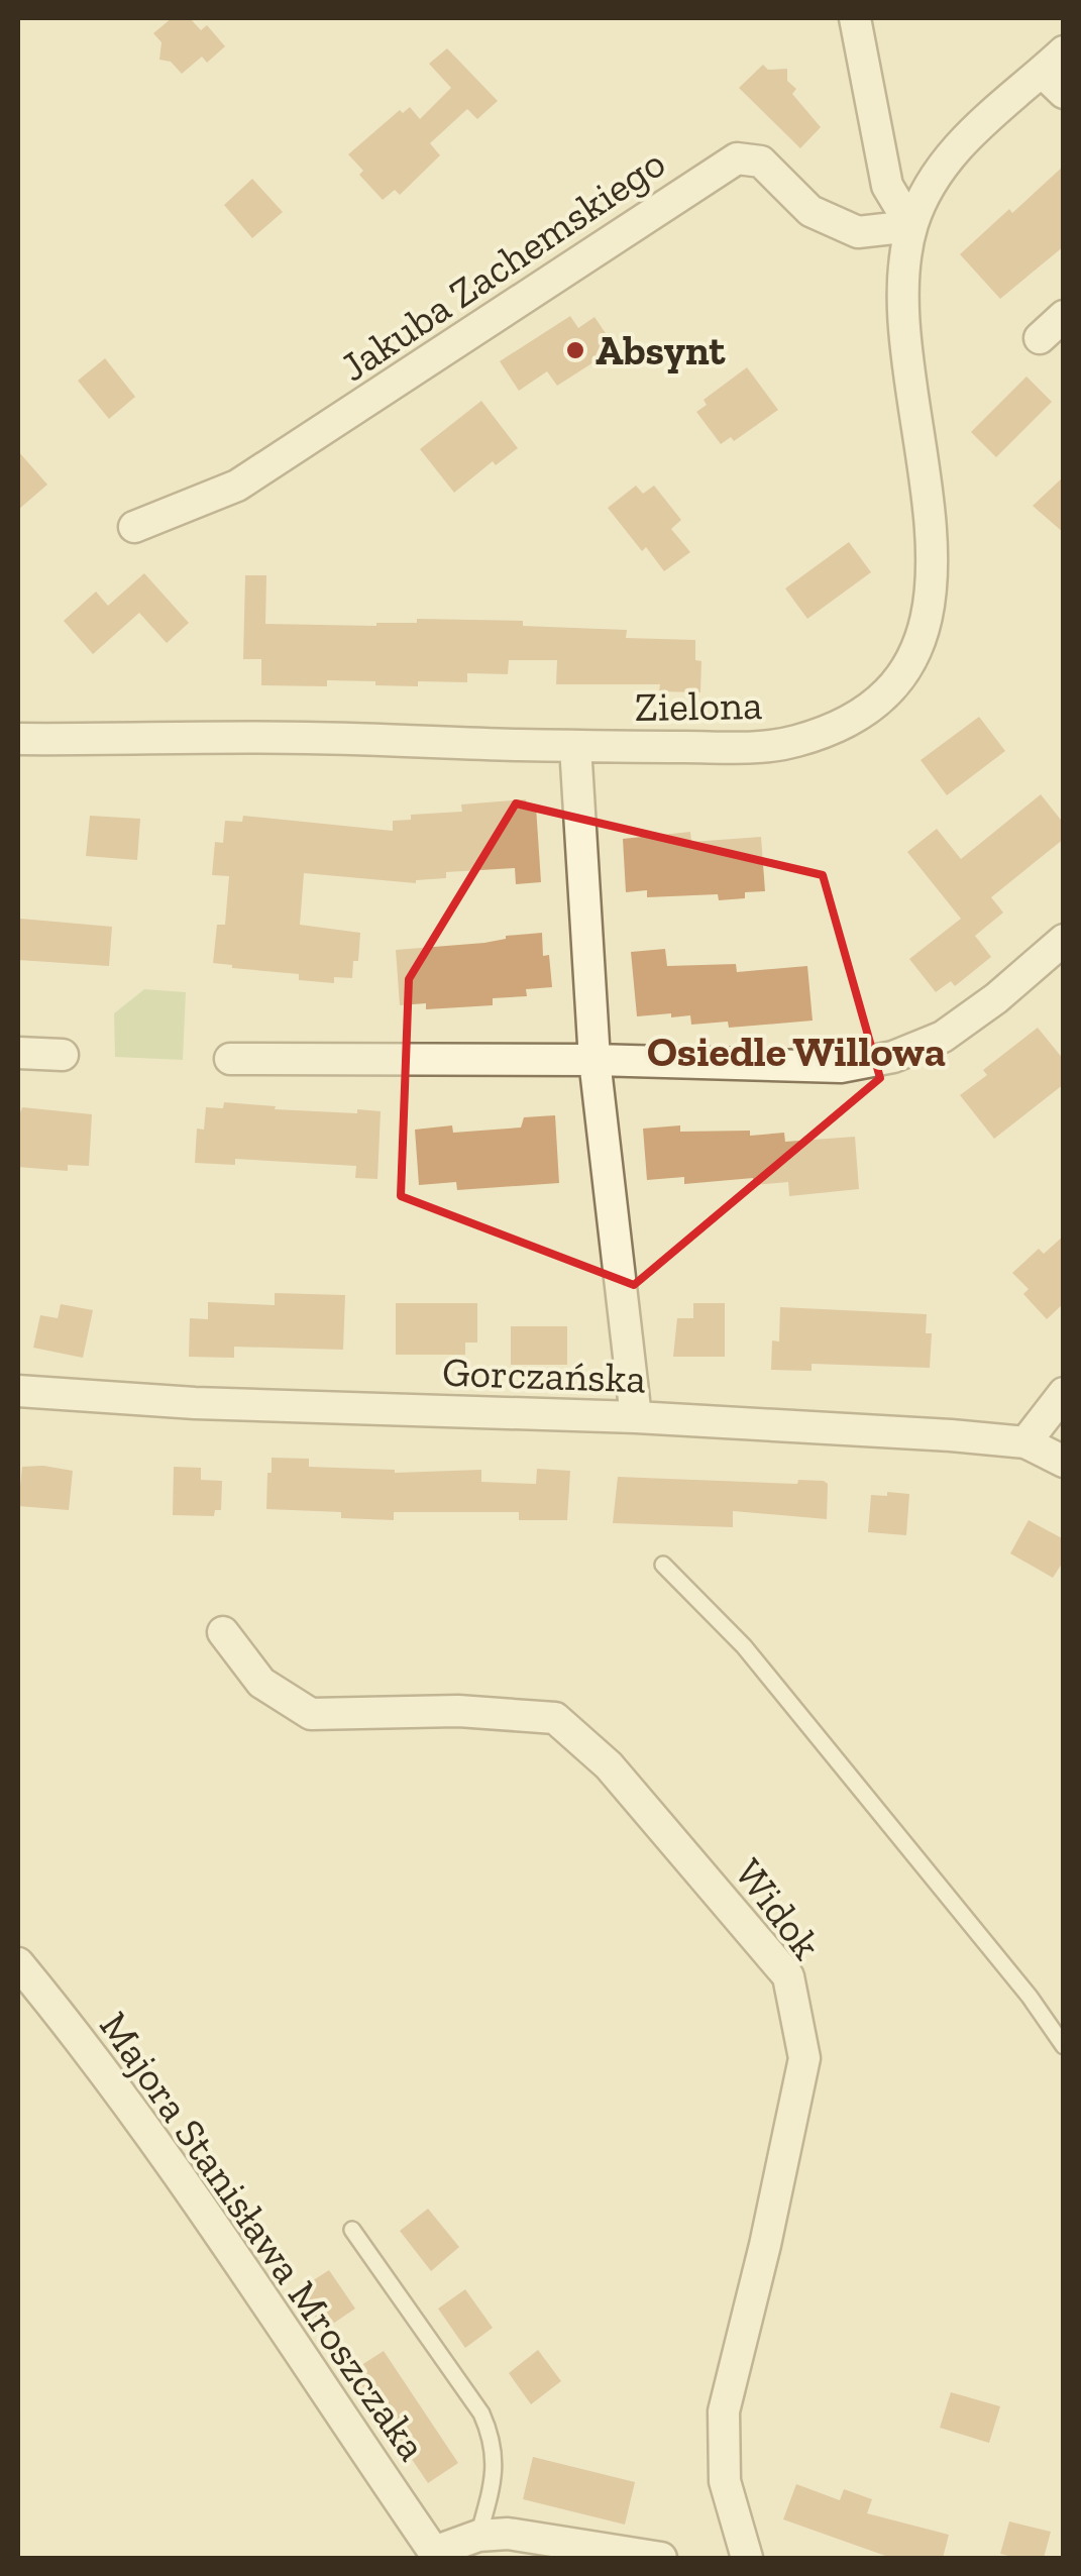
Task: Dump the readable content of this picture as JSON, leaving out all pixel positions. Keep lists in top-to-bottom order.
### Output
{
  "streets": {
    "street": [
      "Jakuba Zachemskiego",
      "Zielona",
      "Gorczańska",
      "Widok",
      "Majora Stanisława Mroszczaka"
    ]
  },
  "crossings": [
    ["Jakuba Zachemskiego", "Zielona"]
  ],
  "districts": ["Osiedle Willowa"],
  "places": ["Absynt"]
}
